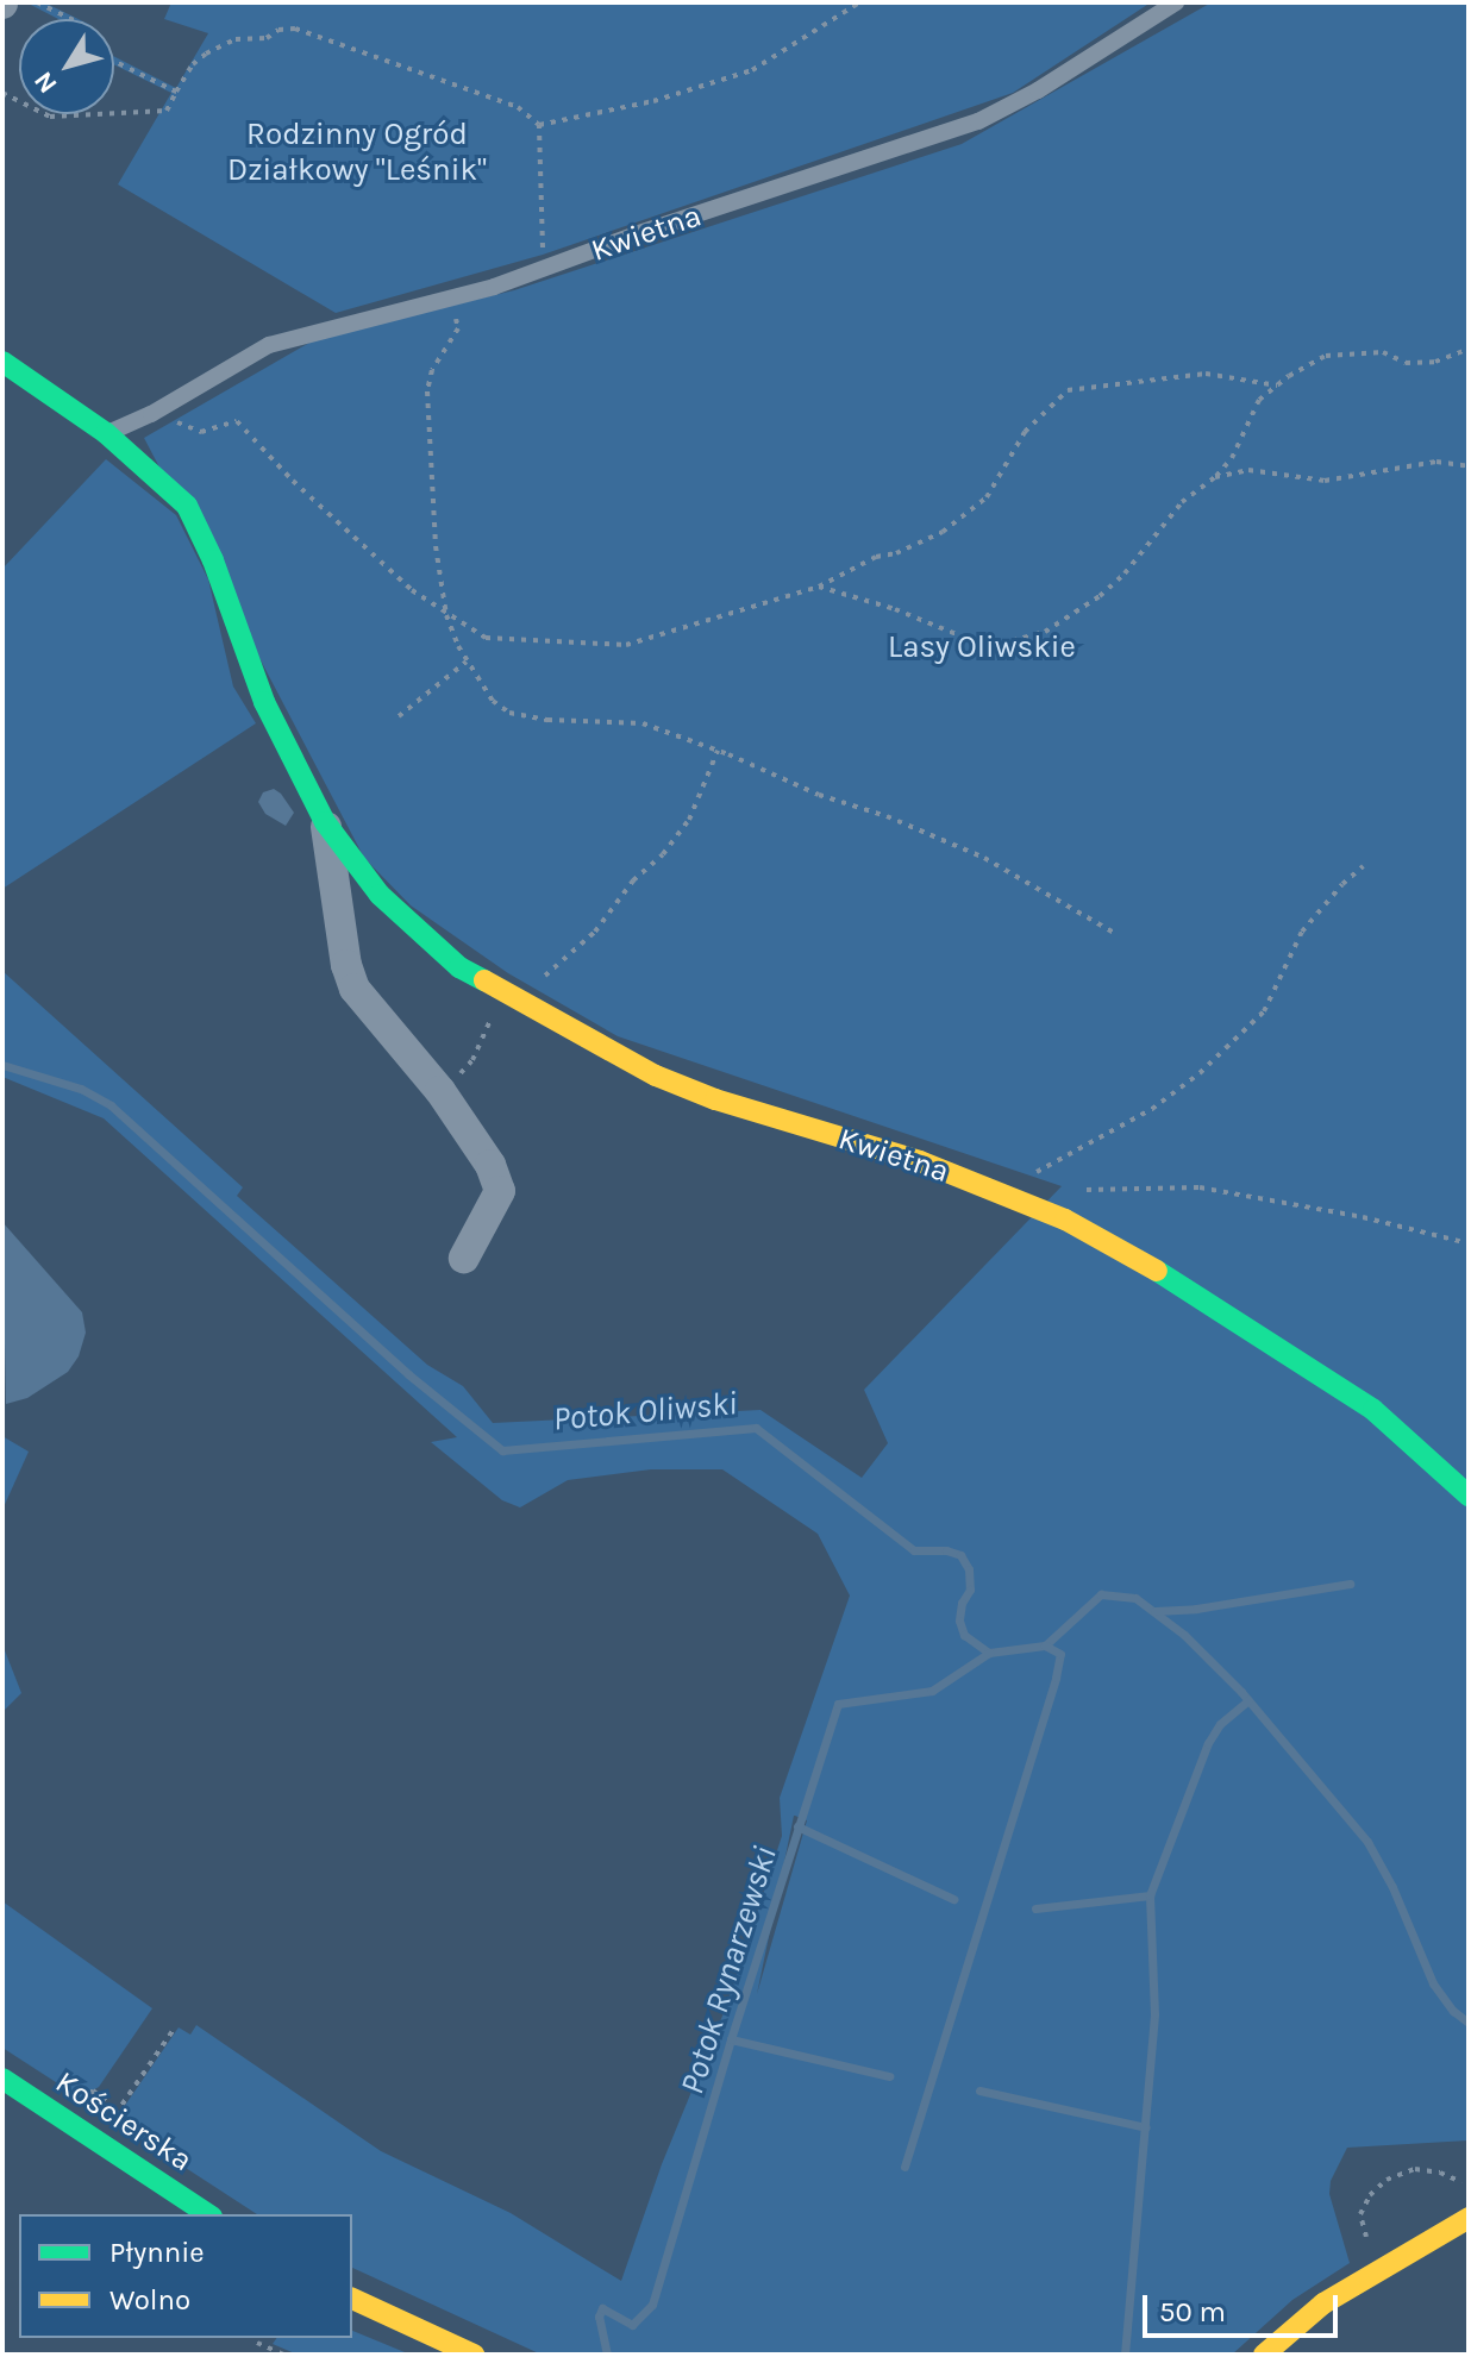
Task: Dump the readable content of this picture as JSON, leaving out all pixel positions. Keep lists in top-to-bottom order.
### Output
{
  "streets": {
    "street": ["Kwietna", "Kościerska"]
  },
  "water": ["Potok Oliwski", "Potok Rynarzewski"],
  "parks": ["Rodzinny Ogród Działkowy \"Leśnik\"", "Lasy Oliwskie"],
  "legend": ["Płynnie", "Wolno"],
  "scale_bar": "50 m",
  "north": "bottom left"
}
